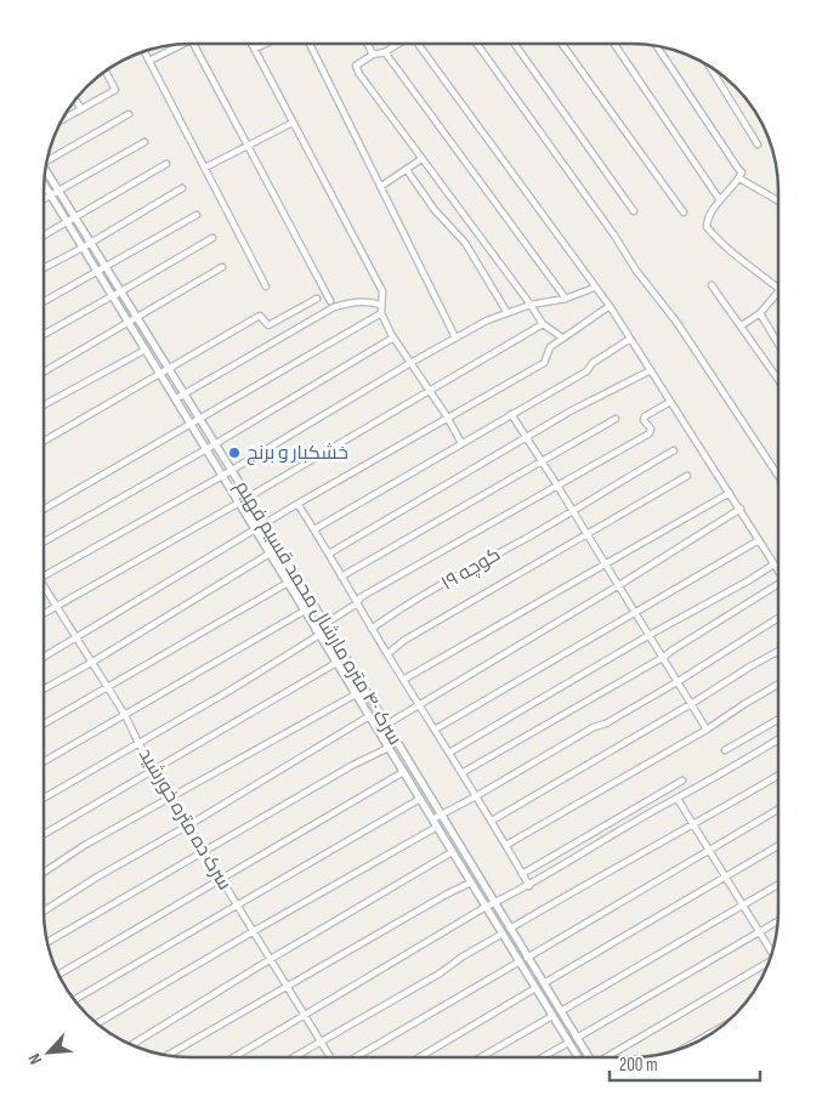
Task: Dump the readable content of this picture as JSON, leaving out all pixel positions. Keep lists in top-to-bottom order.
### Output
{
  "streets": {
    "street": ["کوچه ۱۹", "سرک ۴۰ متره مارشال محمد قسیم فهیم", "سرک ده متره خورشید"]
  },
  "places": ["خشکبار و برنج"],
  "scale_bar": "200 m",
  "north": "bottom left"
}
